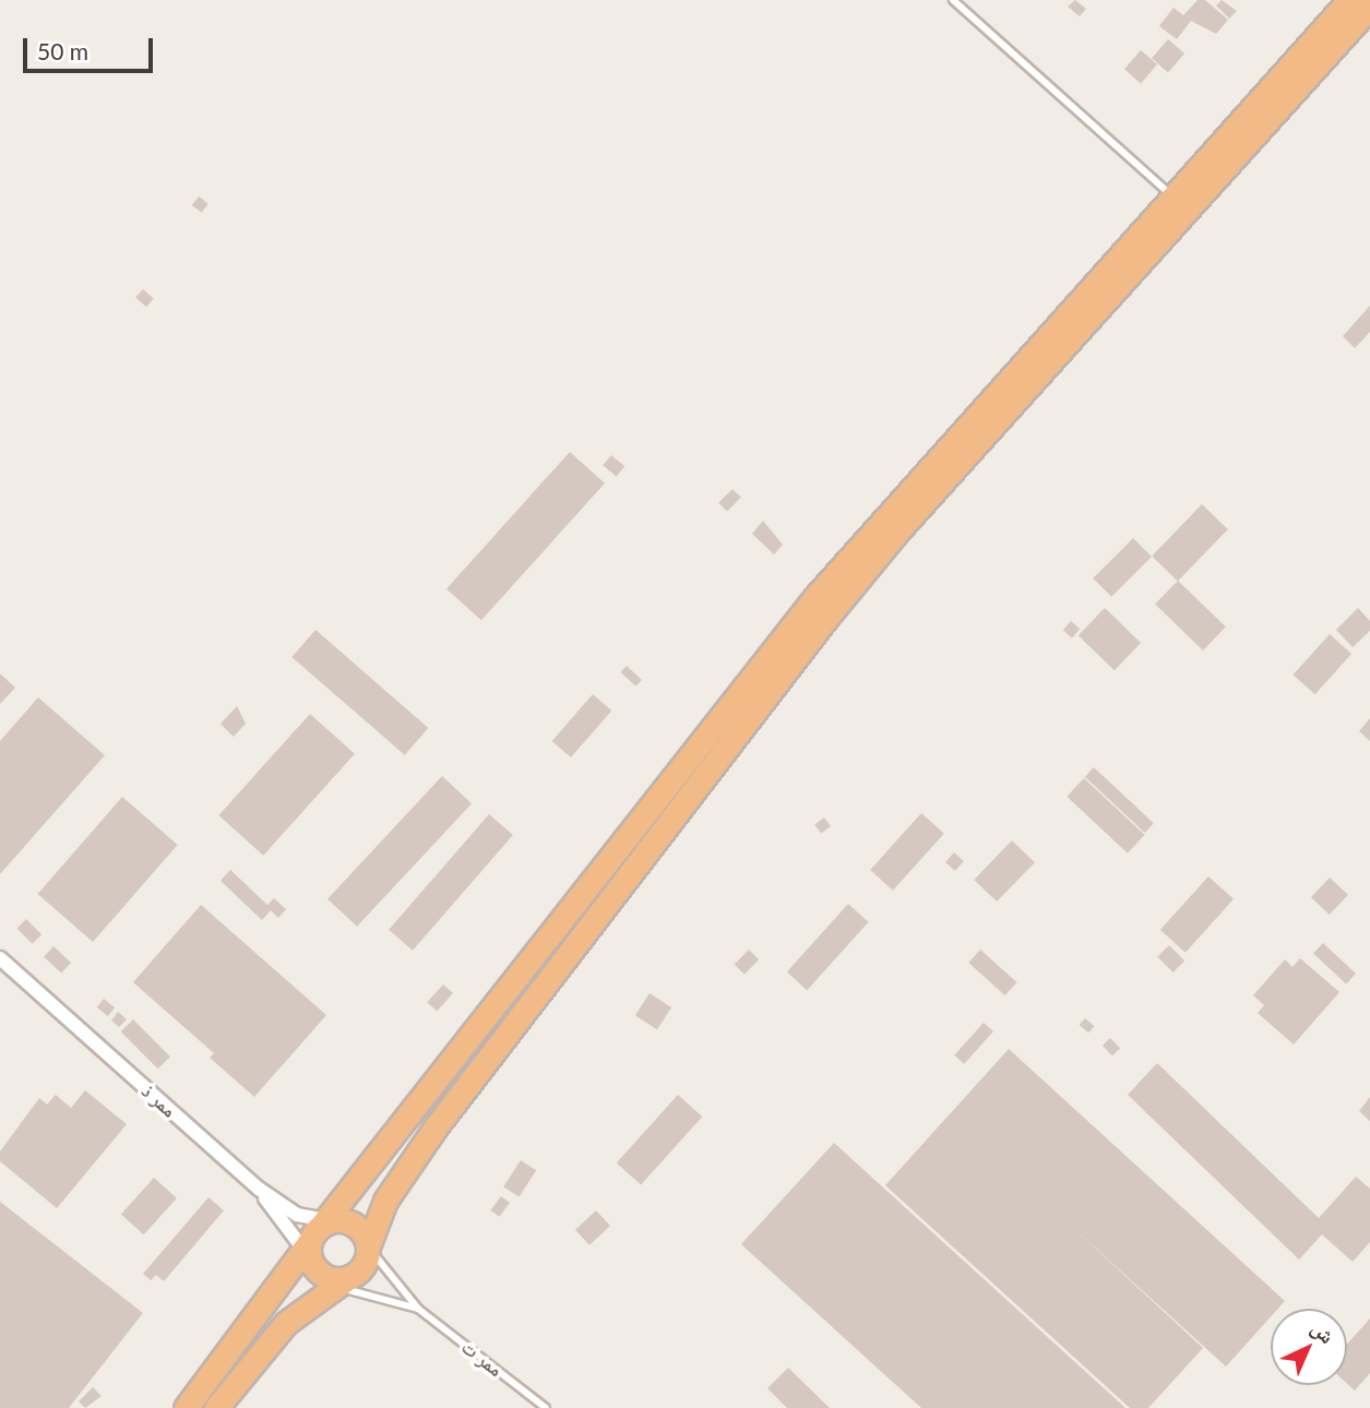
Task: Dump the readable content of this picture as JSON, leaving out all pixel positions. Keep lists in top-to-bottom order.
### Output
{
  "streets": {
    "street": ["ممر ذ"],
    "lane": ["ممر ت"]
  },
  "crossings": [
    ["ممر ذ", "ممر ت"]
  ],
  "scale_bar": "50 m",
  "north": "top right"
}
